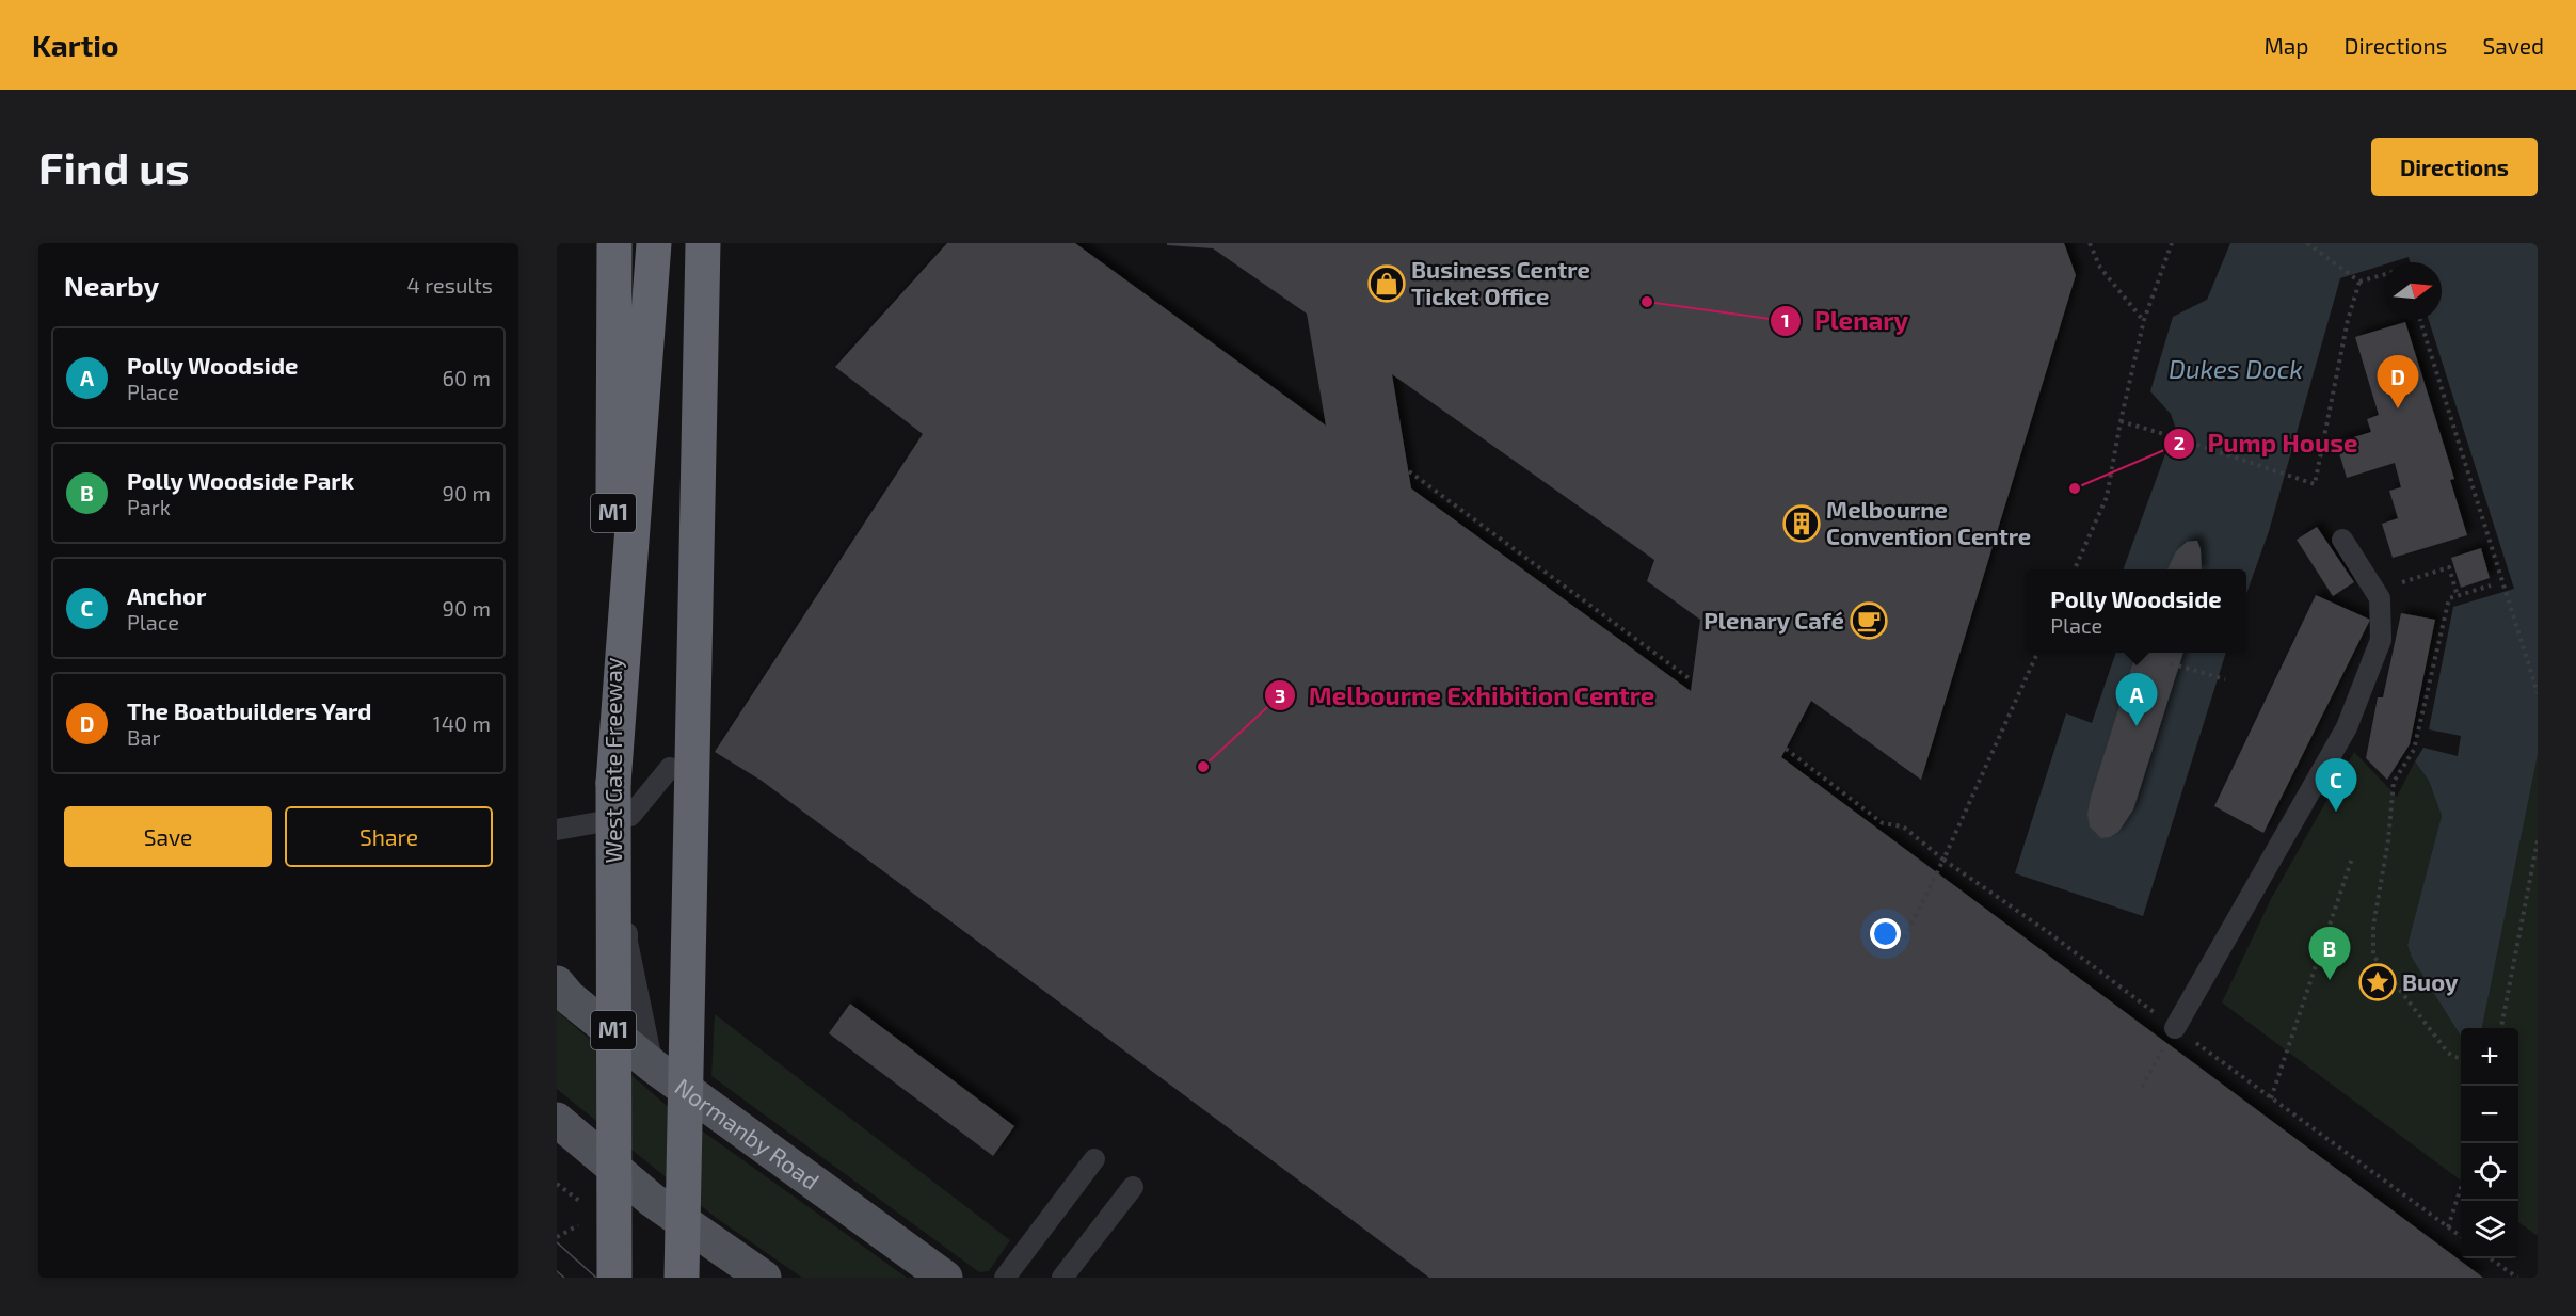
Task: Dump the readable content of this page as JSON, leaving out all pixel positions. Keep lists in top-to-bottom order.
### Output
{
  "streets": {
    "highway": ["M1", "West Gate Freeway"],
    "main road": ["Normanby Road"]
  },
  "water": ["Dukes Dock"],
  "places": {
    "shop": ["Business Centre Ticket Office"],
    "other": ["Plenary", "Pump House", "Melbourne Exhibition Centre"],
    "building": ["Melbourne Convention Centre"],
    "cafe": ["Plenary Café"],
    "place": ["Buoy"]
  },
  "north": "right",
  "page": {
    "header": "Kartio",
    "nav": ["Map", "Directions", "Saved"],
    "buttons": [
      "Directions",
      ["Save", "Share"]
    ],
    "title": "Find us",
    "heading": ["Nearby", "4 results"],
    "list": [
      {
        "mark": "A",
        "name": "Polly Woodside",
        "note": "Place",
        "value": "60 m"
      },
      {
        "mark": "B",
        "name": "Polly Woodside Park",
        "note": "Park",
        "value": "90 m"
      },
      {
        "mark": "C",
        "name": "Anchor",
        "note": "Place",
        "value": "90 m"
      },
      {
        "mark": "D",
        "name": "The Boatbuilders Yard",
        "note": "Bar",
        "value": "140 m"
      }
    ],
    "pins": [
      "D",
      "A",
      "C",
      "B"
    ],
    "popup": ["Polly Woodside", "Place"],
    "map_buttons": ["+", "−"]
  }
}
